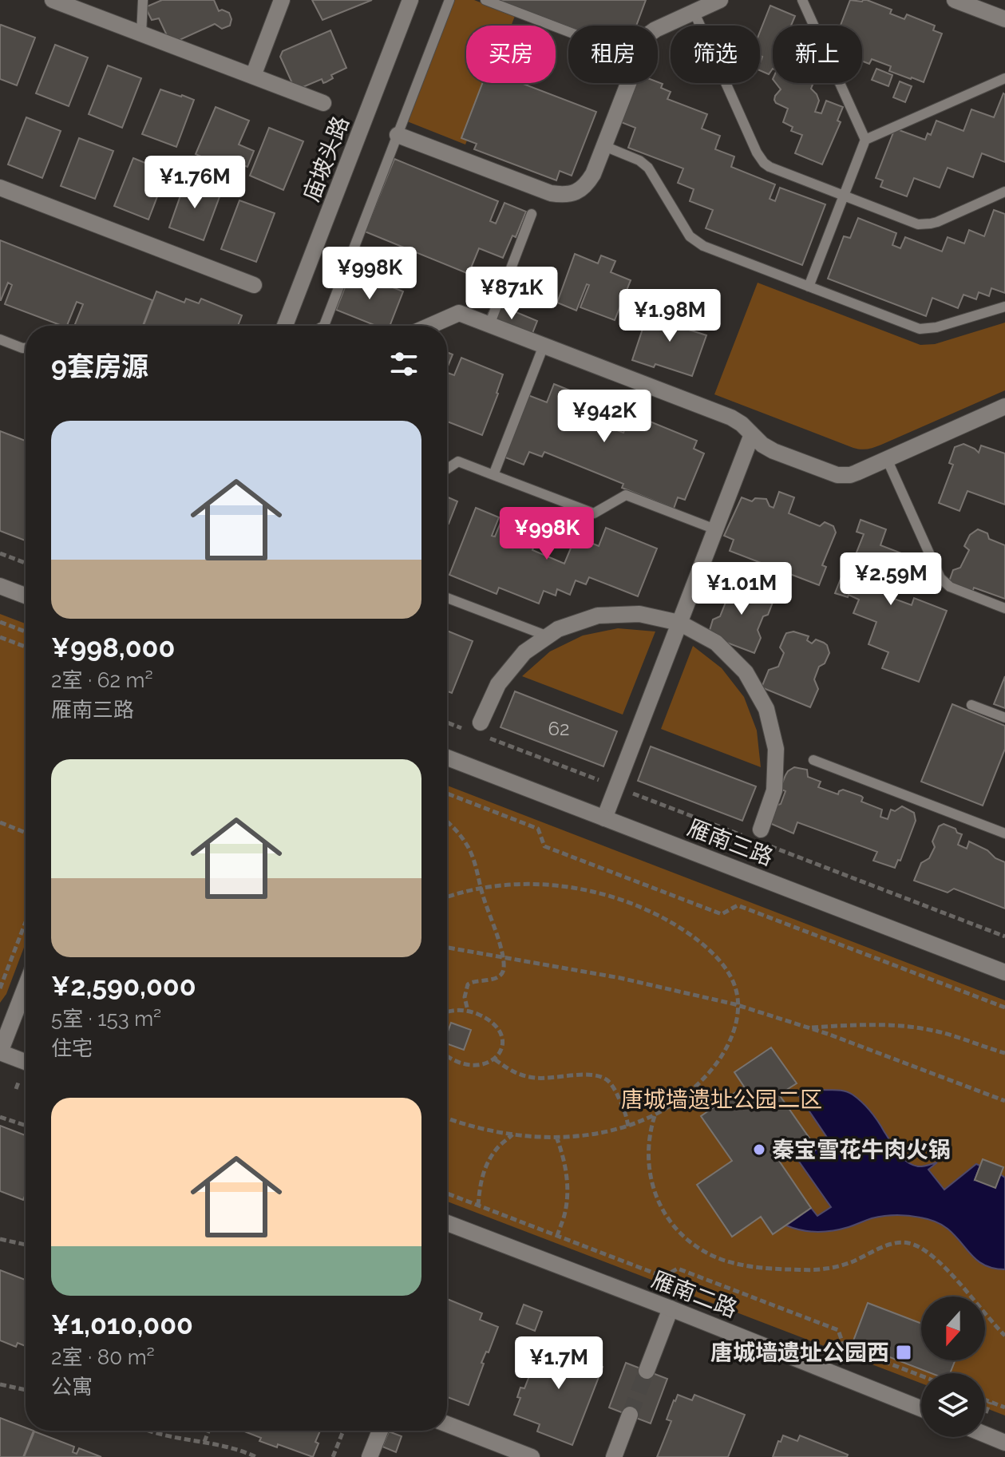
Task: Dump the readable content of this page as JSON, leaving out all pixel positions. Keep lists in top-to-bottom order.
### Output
{
  "streets": {
    "street": ["庙坡头路", "雁南三路", "雁南二路"]
  },
  "parks": ["唐城墙遗址公园二区"],
  "places": {
    "other": ["秦宝雪花牛肉火锅"],
    "transit": ["唐城墙遗址公园西"]
  },
  "house_numbers": ["62"],
  "north": "bottom",
  "page": {
    "chip": [
      "买房",
      "租房",
      "筛选",
      "新上"
    ],
    "price": [
      "¥1.76M",
      "¥998K",
      "¥871K",
      "¥1.98M",
      "¥942K",
      "¥998K",
      "¥2.59M",
      "¥1.01M",
      "¥1.7M"
    ],
    "heading": "9套房源",
    "list": [
      {
        "name": "¥998,000",
        "note": "2室 · 62 m² · 雁南三路"
      },
      {
        "name": "¥2,590,000",
        "note": "5室 · 153 m² · 住宅"
      },
      {
        "name": "¥1,010,000",
        "note": "2室 · 80 m² · 公寓"
      }
    ]
  }
}
